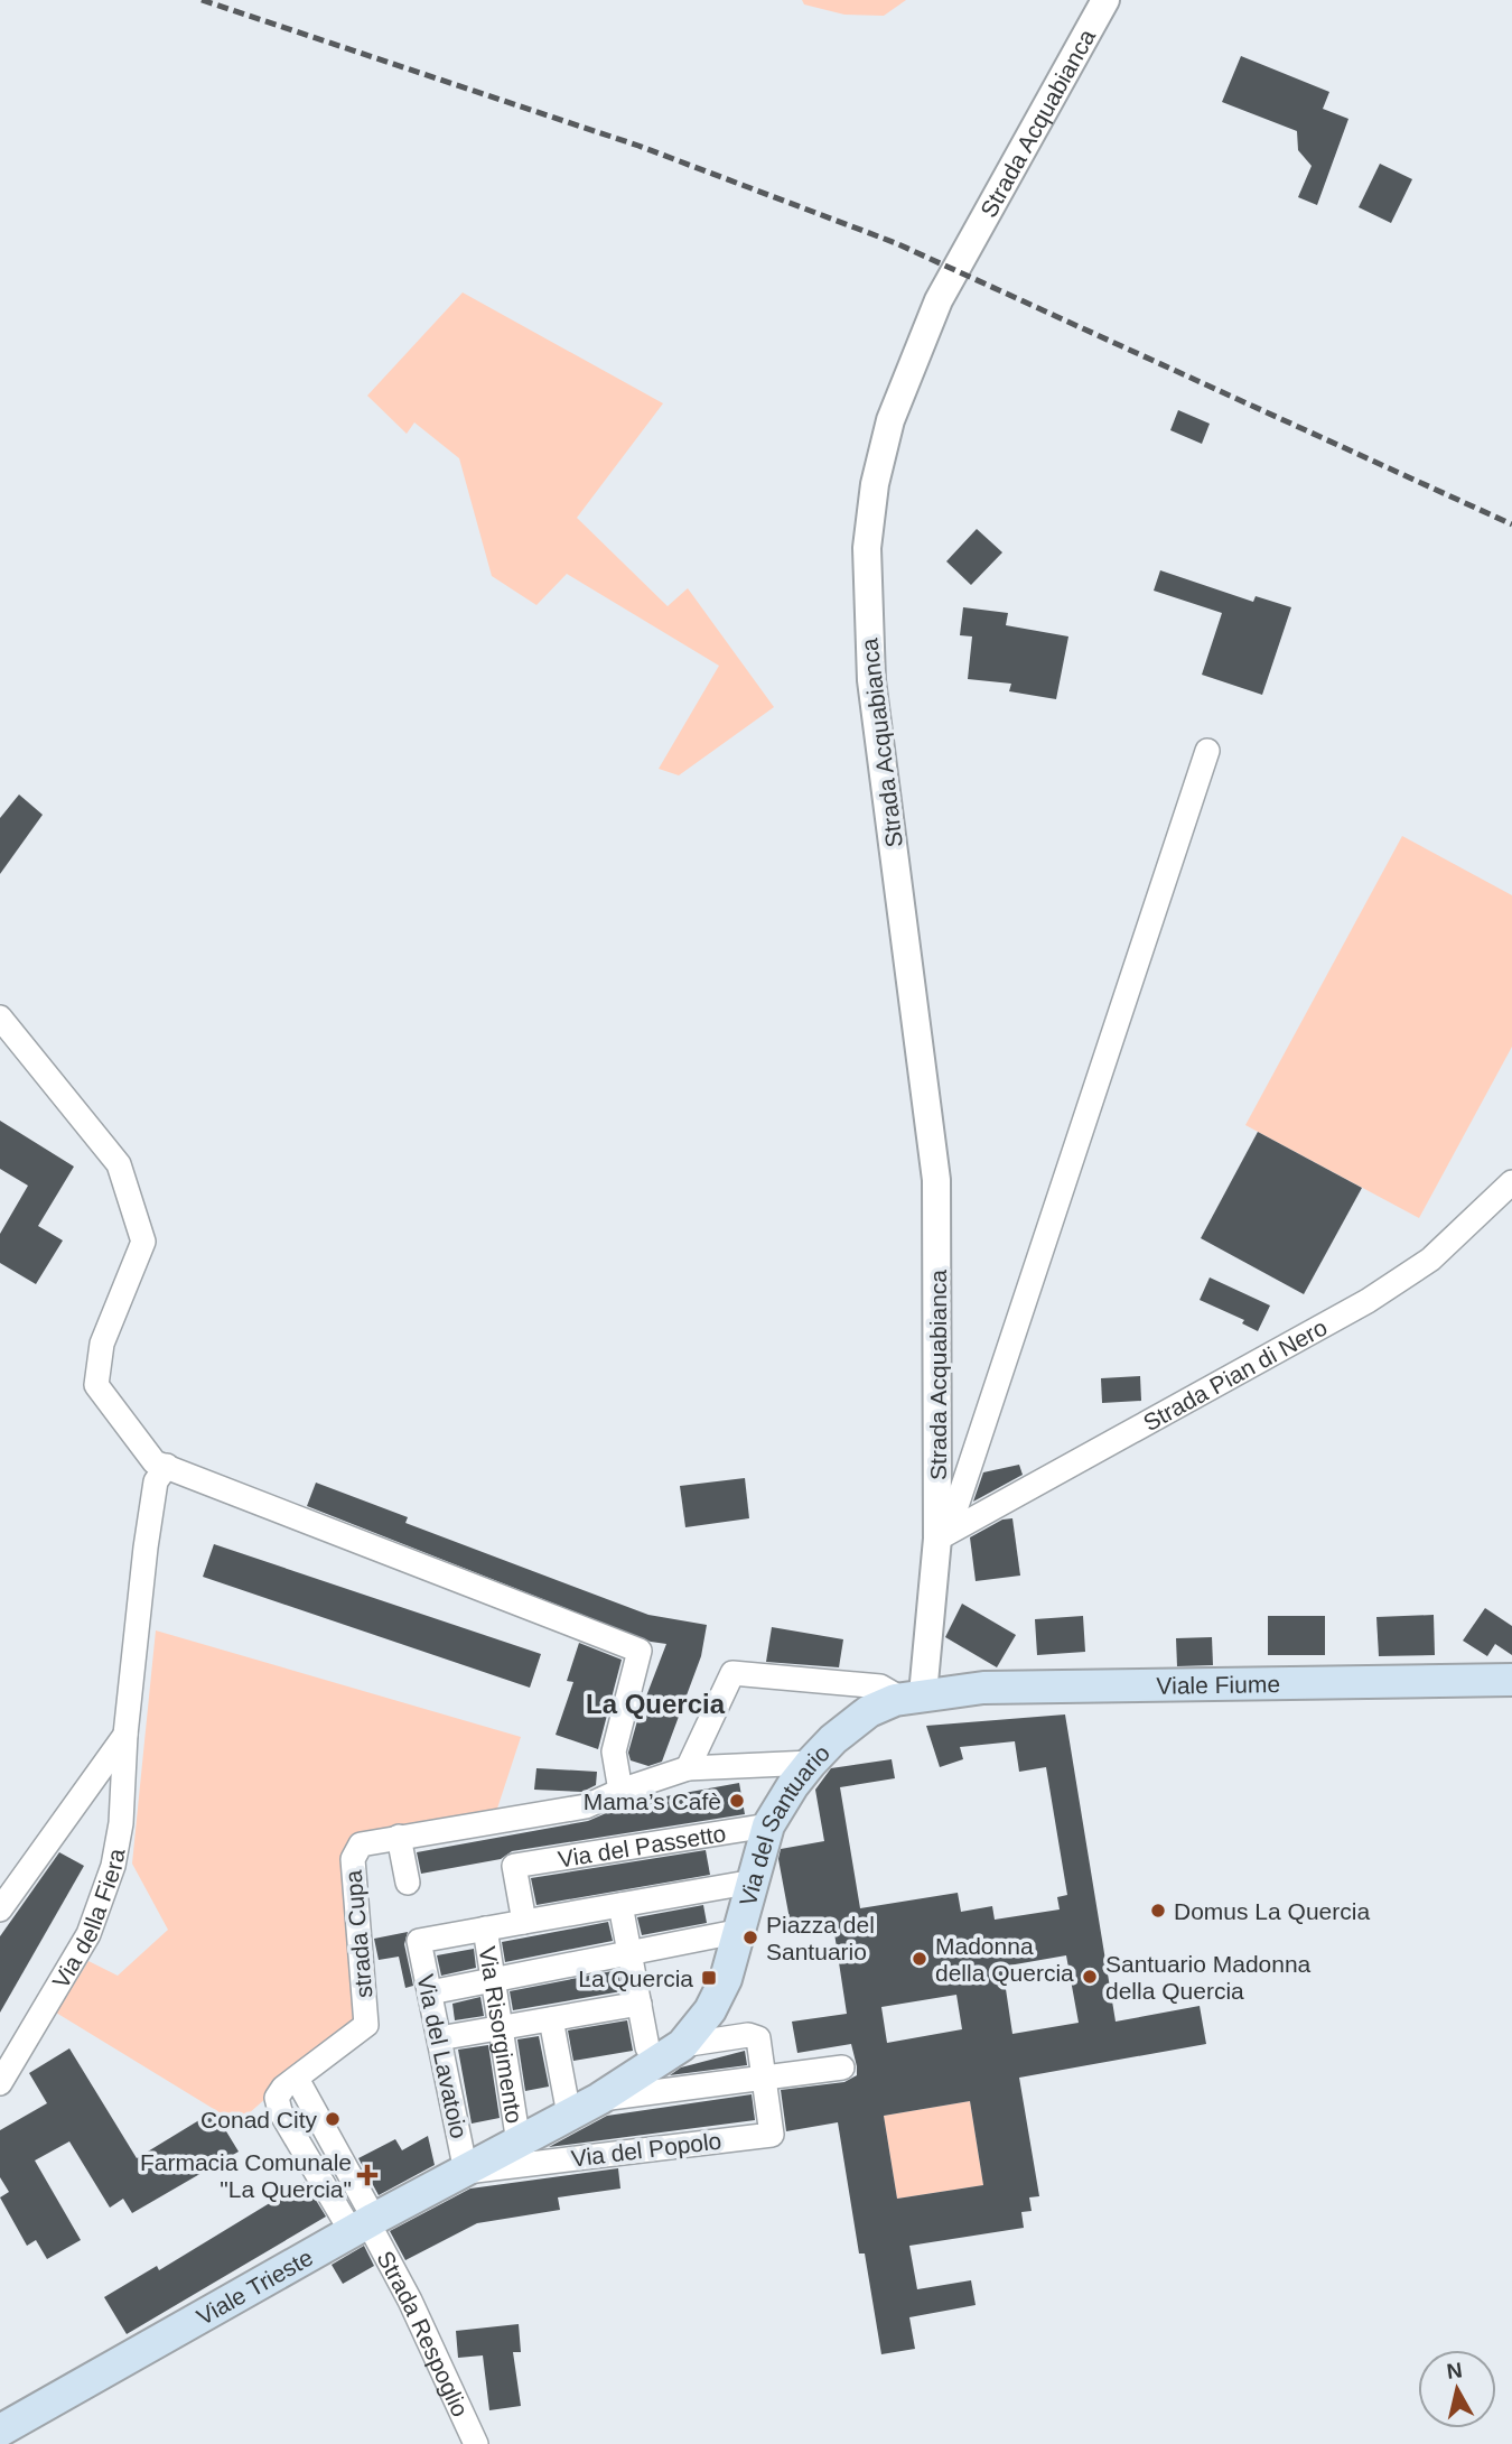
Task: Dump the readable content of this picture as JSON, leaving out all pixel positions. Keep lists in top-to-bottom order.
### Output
{
  "streets": {
    "main road": ["Viale Fiume", "Via del Santuario", "Viale Trieste"],
    "street": [
      "Strada Acquabianca",
      "Strada Pian di Nero",
      "Via del Passetto",
      "Via della Fiera",
      "strada Cupa",
      "Via Risorgimento",
      "Via del Lavatoio",
      "Via del Popolo",
      "Strada Respoglio"
    ]
  },
  "crossings": [
    ["Strada Acquabianca", "Strada Pian di Nero"],
    ["Strada Acquabianca", "Viale Fiume"],
    ["Strada Acquabianca", "Via del Santuario"],
    ["Viale Fiume", "Via del Santuario"],
    ["Via del Santuario", "Via del Passetto"],
    ["Via del Santuario", "strada Cupa"],
    ["Via del Santuario", "Via Risorgimento"],
    ["Via del Santuario", "Via del Popolo"],
    ["Via del Santuario", "Viale Trieste"],
    ["strada Cupa", "Strada Respoglio"],
    ["Via Risorgimento", "Via del Lavatoio"],
    ["Via Risorgimento", "Viale Trieste"],
    ["Via del Lavatoio", "Via del Popolo"],
    ["Via del Lavatoio", "Viale Trieste"],
    ["Via del Popolo", "Viale Trieste"],
    ["Viale Trieste", "Strada Respoglio"]
  ],
  "districts": ["La Quercia"],
  "places": {
    "other": [
      "Mama’s Cafè",
      "Domus La Quercia",
      "Piazza del Santuario",
      "Madonna della Quercia",
      "Santuario Madonna della Quercia",
      "Conad City"
    ],
    "transit": ["La Quercia"],
    "health": ["Farmacia Comunale \"La Quercia\""]
  },
  "north": "top"
}
